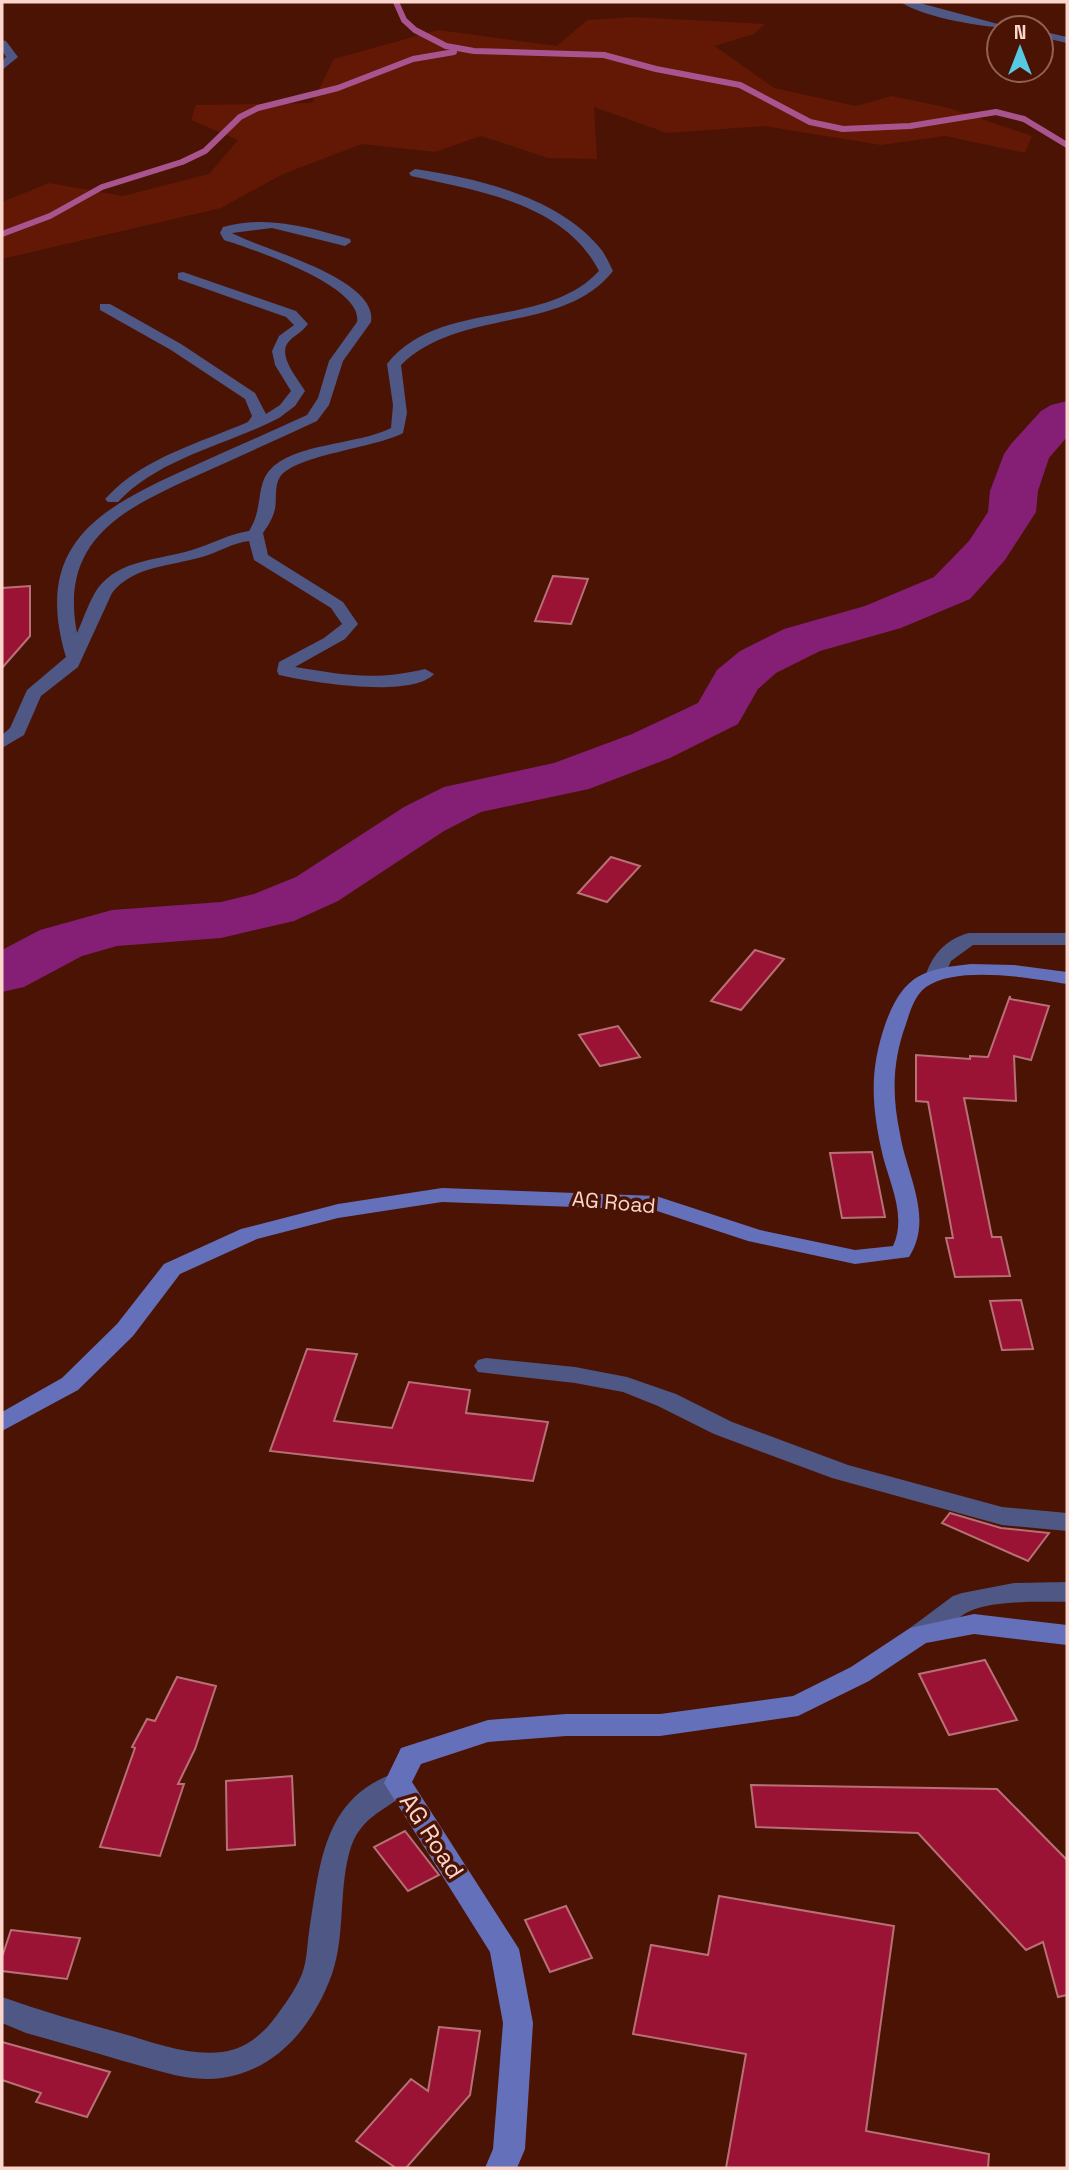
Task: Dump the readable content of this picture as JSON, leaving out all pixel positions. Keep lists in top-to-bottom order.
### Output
{
  "streets": {
    "main road": ["AG Road"]
  },
  "north": "top"
}
